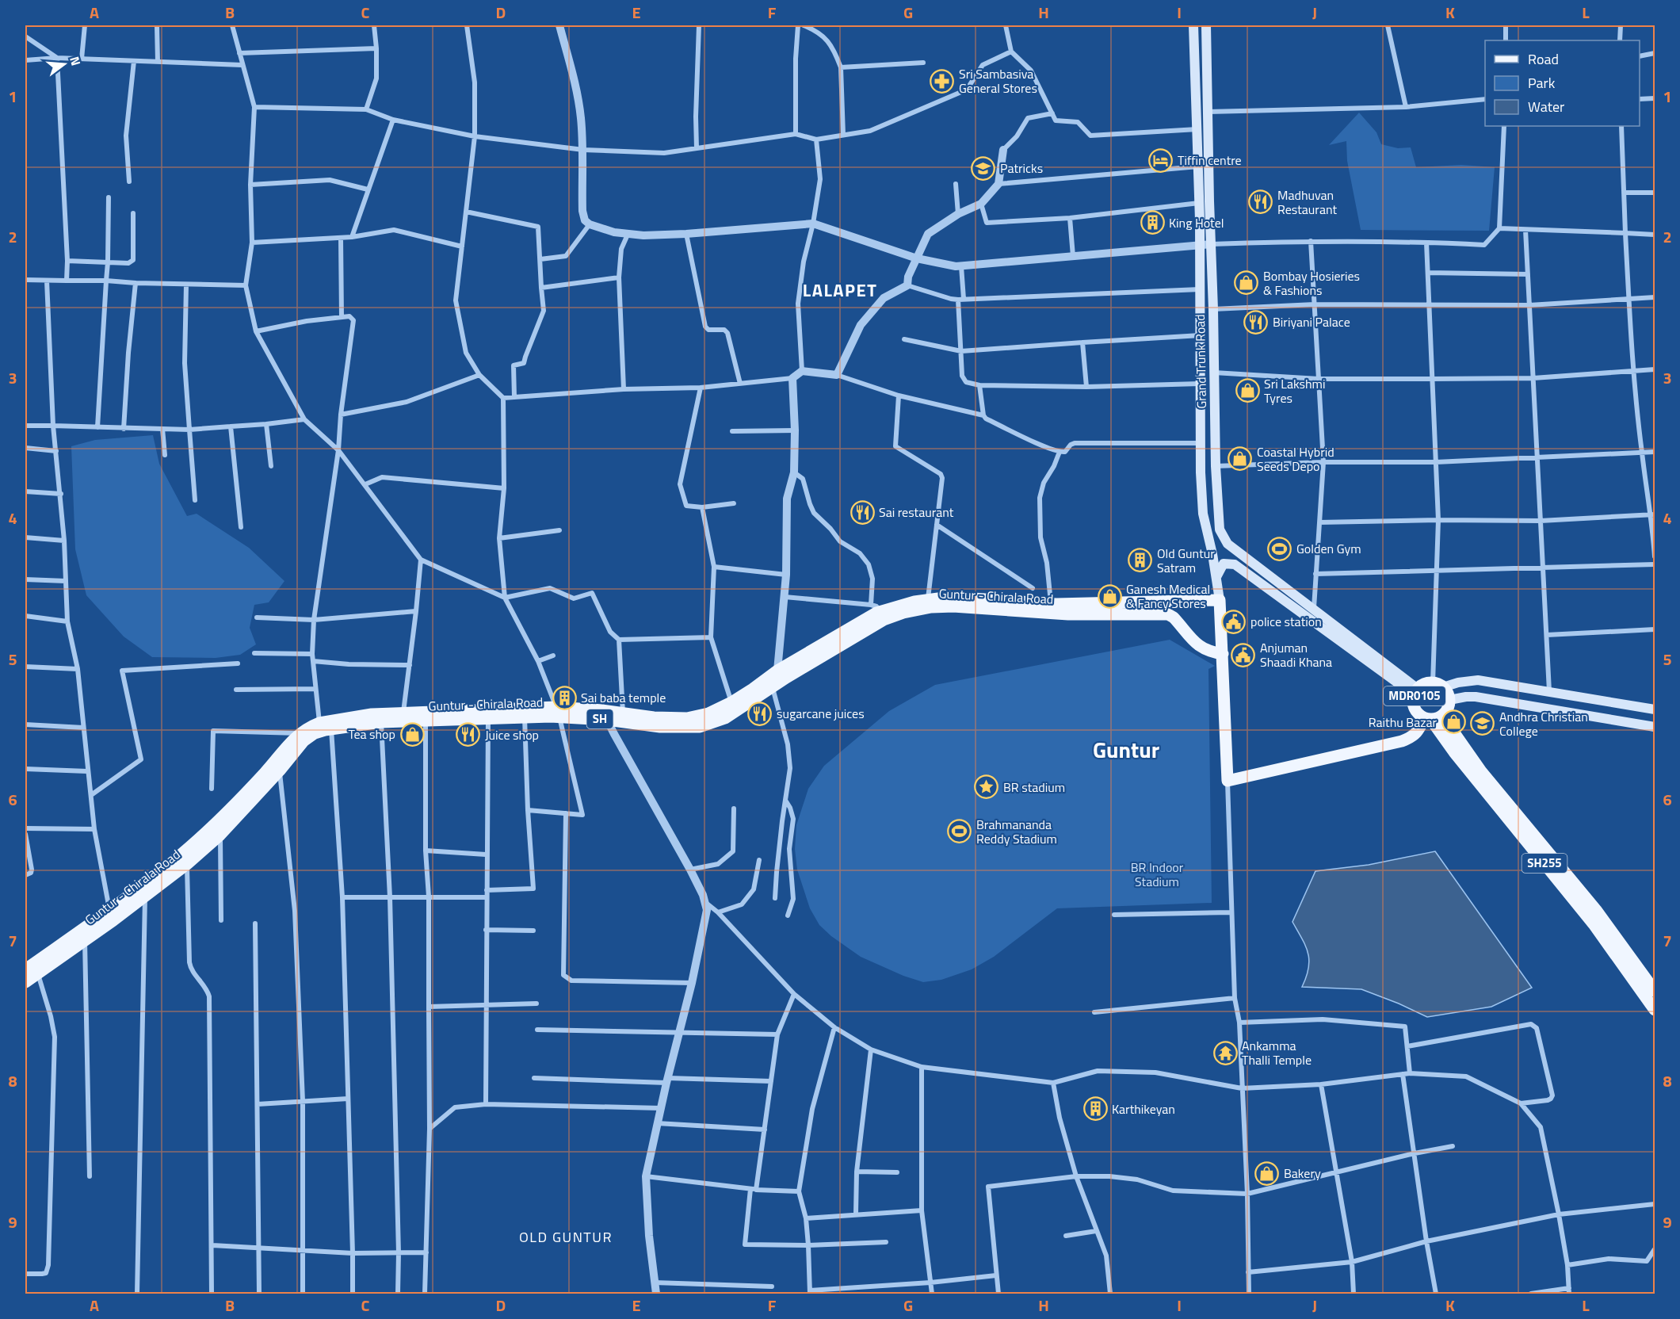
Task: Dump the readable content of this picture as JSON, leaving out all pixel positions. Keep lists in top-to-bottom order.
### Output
{
  "streets": {
    "main road": [
      "Grand Trunk Road",
      "Guntur - Chirala Road",
      "MDR0105",
      "SH",
      "SH255"
    ]
  },
  "crossings": [
    ["Grand Trunk Road", "Guntur - Chirala Road"],
    ["Grand Trunk Road", "MDR0105"],
    ["Grand Trunk Road", "SH255"],
    ["MDR0105", "SH255"]
  ],
  "districts": ["LALAPET", "Guntur", "OLD GUNTUR"],
  "parks": ["BR Indoor Stadium"],
  "places": {
    "pharmacy": ["Sri Sambasiva General Stores"],
    "hotel": ["Tiffin centre"],
    "school or university": ["Patricks", "Andhra Christian College"],
    "restaurant": [
      "Madhuvan Restaurant",
      "Biriyani Palace",
      "Sai restaurant",
      "sugarcane juices",
      "Juice shop"
    ],
    "building": [
      "King Hotel",
      "Old Guntur Satram",
      "Sai baba temple",
      "Karthikeyan"
    ],
    "shop": [
      "Bombay Hosieries & Fashions",
      "Sri Lakshmi Tyres",
      "Coastal Hybrid Seeds Depo",
      "Ganesh Medical & Fancy Stores",
      "Raithu Bazar",
      "Tea shop",
      "Bakery"
    ],
    "sports": ["Golden Gym", "Brahmananda Reddy Stadium"],
    "public building": ["police station", "Anjuman Shaadi Khana"],
    "place": ["BR stadium"],
    "temple": ["Ankamma Thalli Temple"]
  },
  "legend": ["Road", "Park", "Water"],
  "north": "right",
  "grid": {
    "columns": [
      "A",
      "B",
      "C",
      "D",
      "E",
      "F",
      "G",
      "H",
      "I",
      "J",
      "K",
      "L"
    ],
    "rows": [
      "1",
      "2",
      "3",
      "4",
      "5",
      "6",
      "7",
      "8",
      "9"
    ]
  }
}
